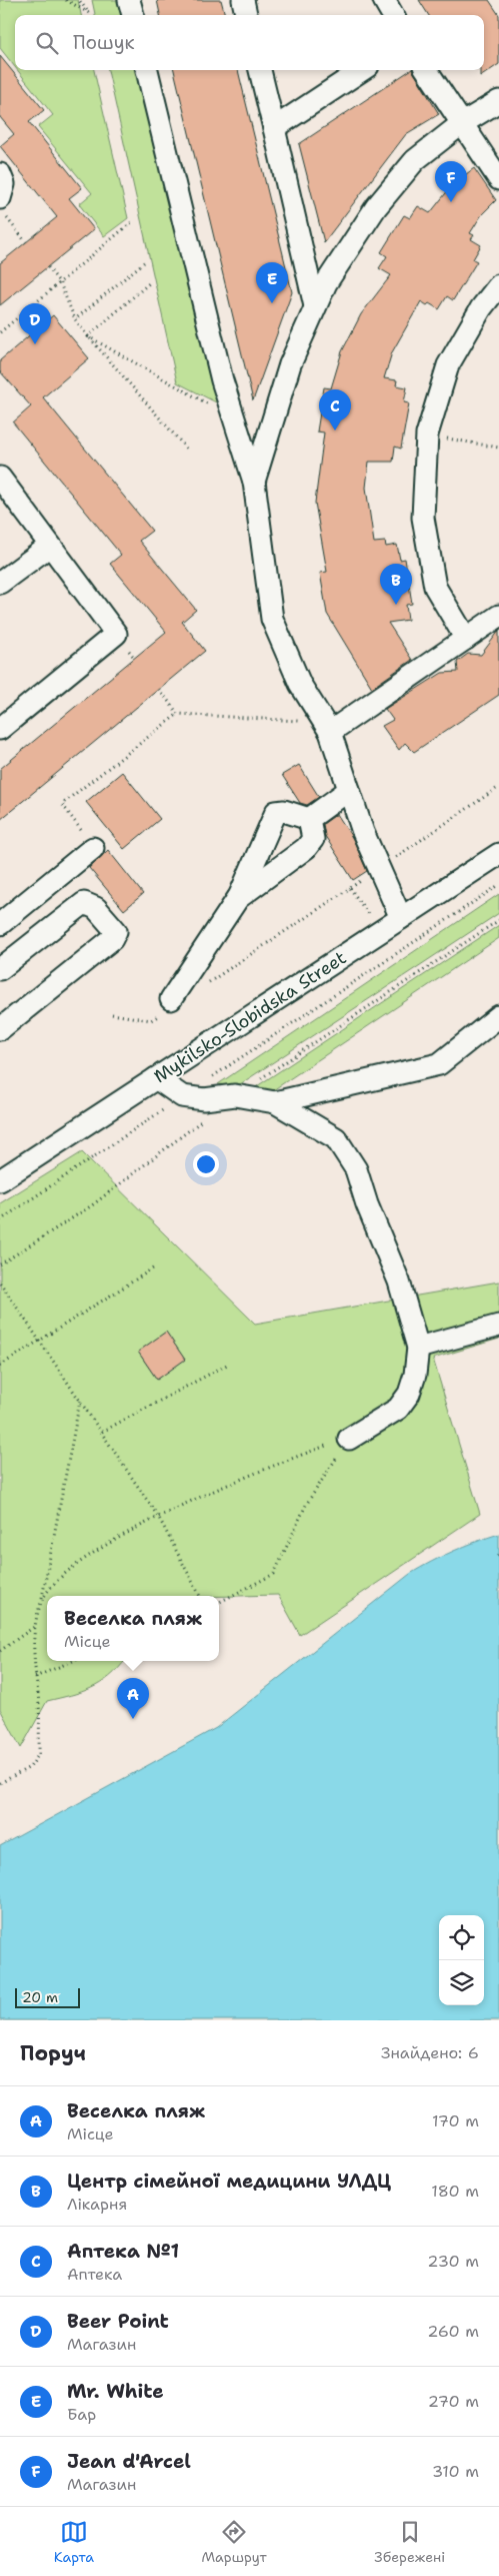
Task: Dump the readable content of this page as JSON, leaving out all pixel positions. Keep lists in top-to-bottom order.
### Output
{
  "streets": {
    "street": ["Mykilsko-Slobidska Street"]
  },
  "scale_bar": "20 m",
  "page": {
    "search": "Пошук",
    "pins": [
      "F",
      "E",
      "D",
      "C",
      "B",
      "A"
    ],
    "popup": ["Веселка пляж", "Місце"],
    "scale": "20 m",
    "heading": ["Поруч", "Знайдено: 6"],
    "list": [
      {
        "mark": "A",
        "name": "Веселка пляж",
        "note": "Місце",
        "value": "170 m"
      },
      {
        "mark": "B",
        "name": "Центр сімейної медицини УЛДЦ",
        "note": "Лікарня",
        "value": "180 m"
      },
      {
        "mark": "C",
        "name": "Аптека №1",
        "note": "Аптека",
        "value": "230 m"
      },
      {
        "mark": "D",
        "name": "Beer Point",
        "note": "Магазин",
        "value": "260 m"
      },
      {
        "mark": "E",
        "name": "Mr. White",
        "note": "Бар",
        "value": "270 m"
      },
      {
        "mark": "F",
        "name": "Jean d'Arcel",
        "note": "Магазин",
        "value": "310 m"
      }
    ],
    "nav": ["Карта", "Маршрут", "Збережені"]
  }
}
